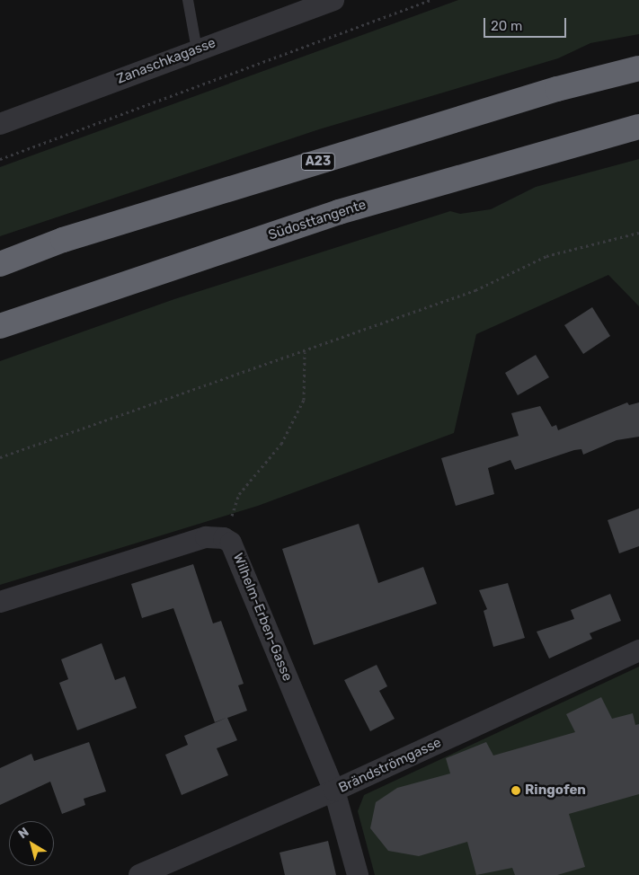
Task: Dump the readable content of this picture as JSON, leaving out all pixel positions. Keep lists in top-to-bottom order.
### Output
{
  "streets": {
    "highway": ["A23", "Südosttangente"],
    "street": ["Zanaschkagasse", "Wilhelm-Erben-Gasse", "Brändströmgasse"]
  },
  "crossings": [
    ["Wilhelm-Erben-Gasse", "Brändströmgasse"]
  ],
  "places": ["Ringofen"],
  "scale_bar": "20 m",
  "north": "top left"
}
